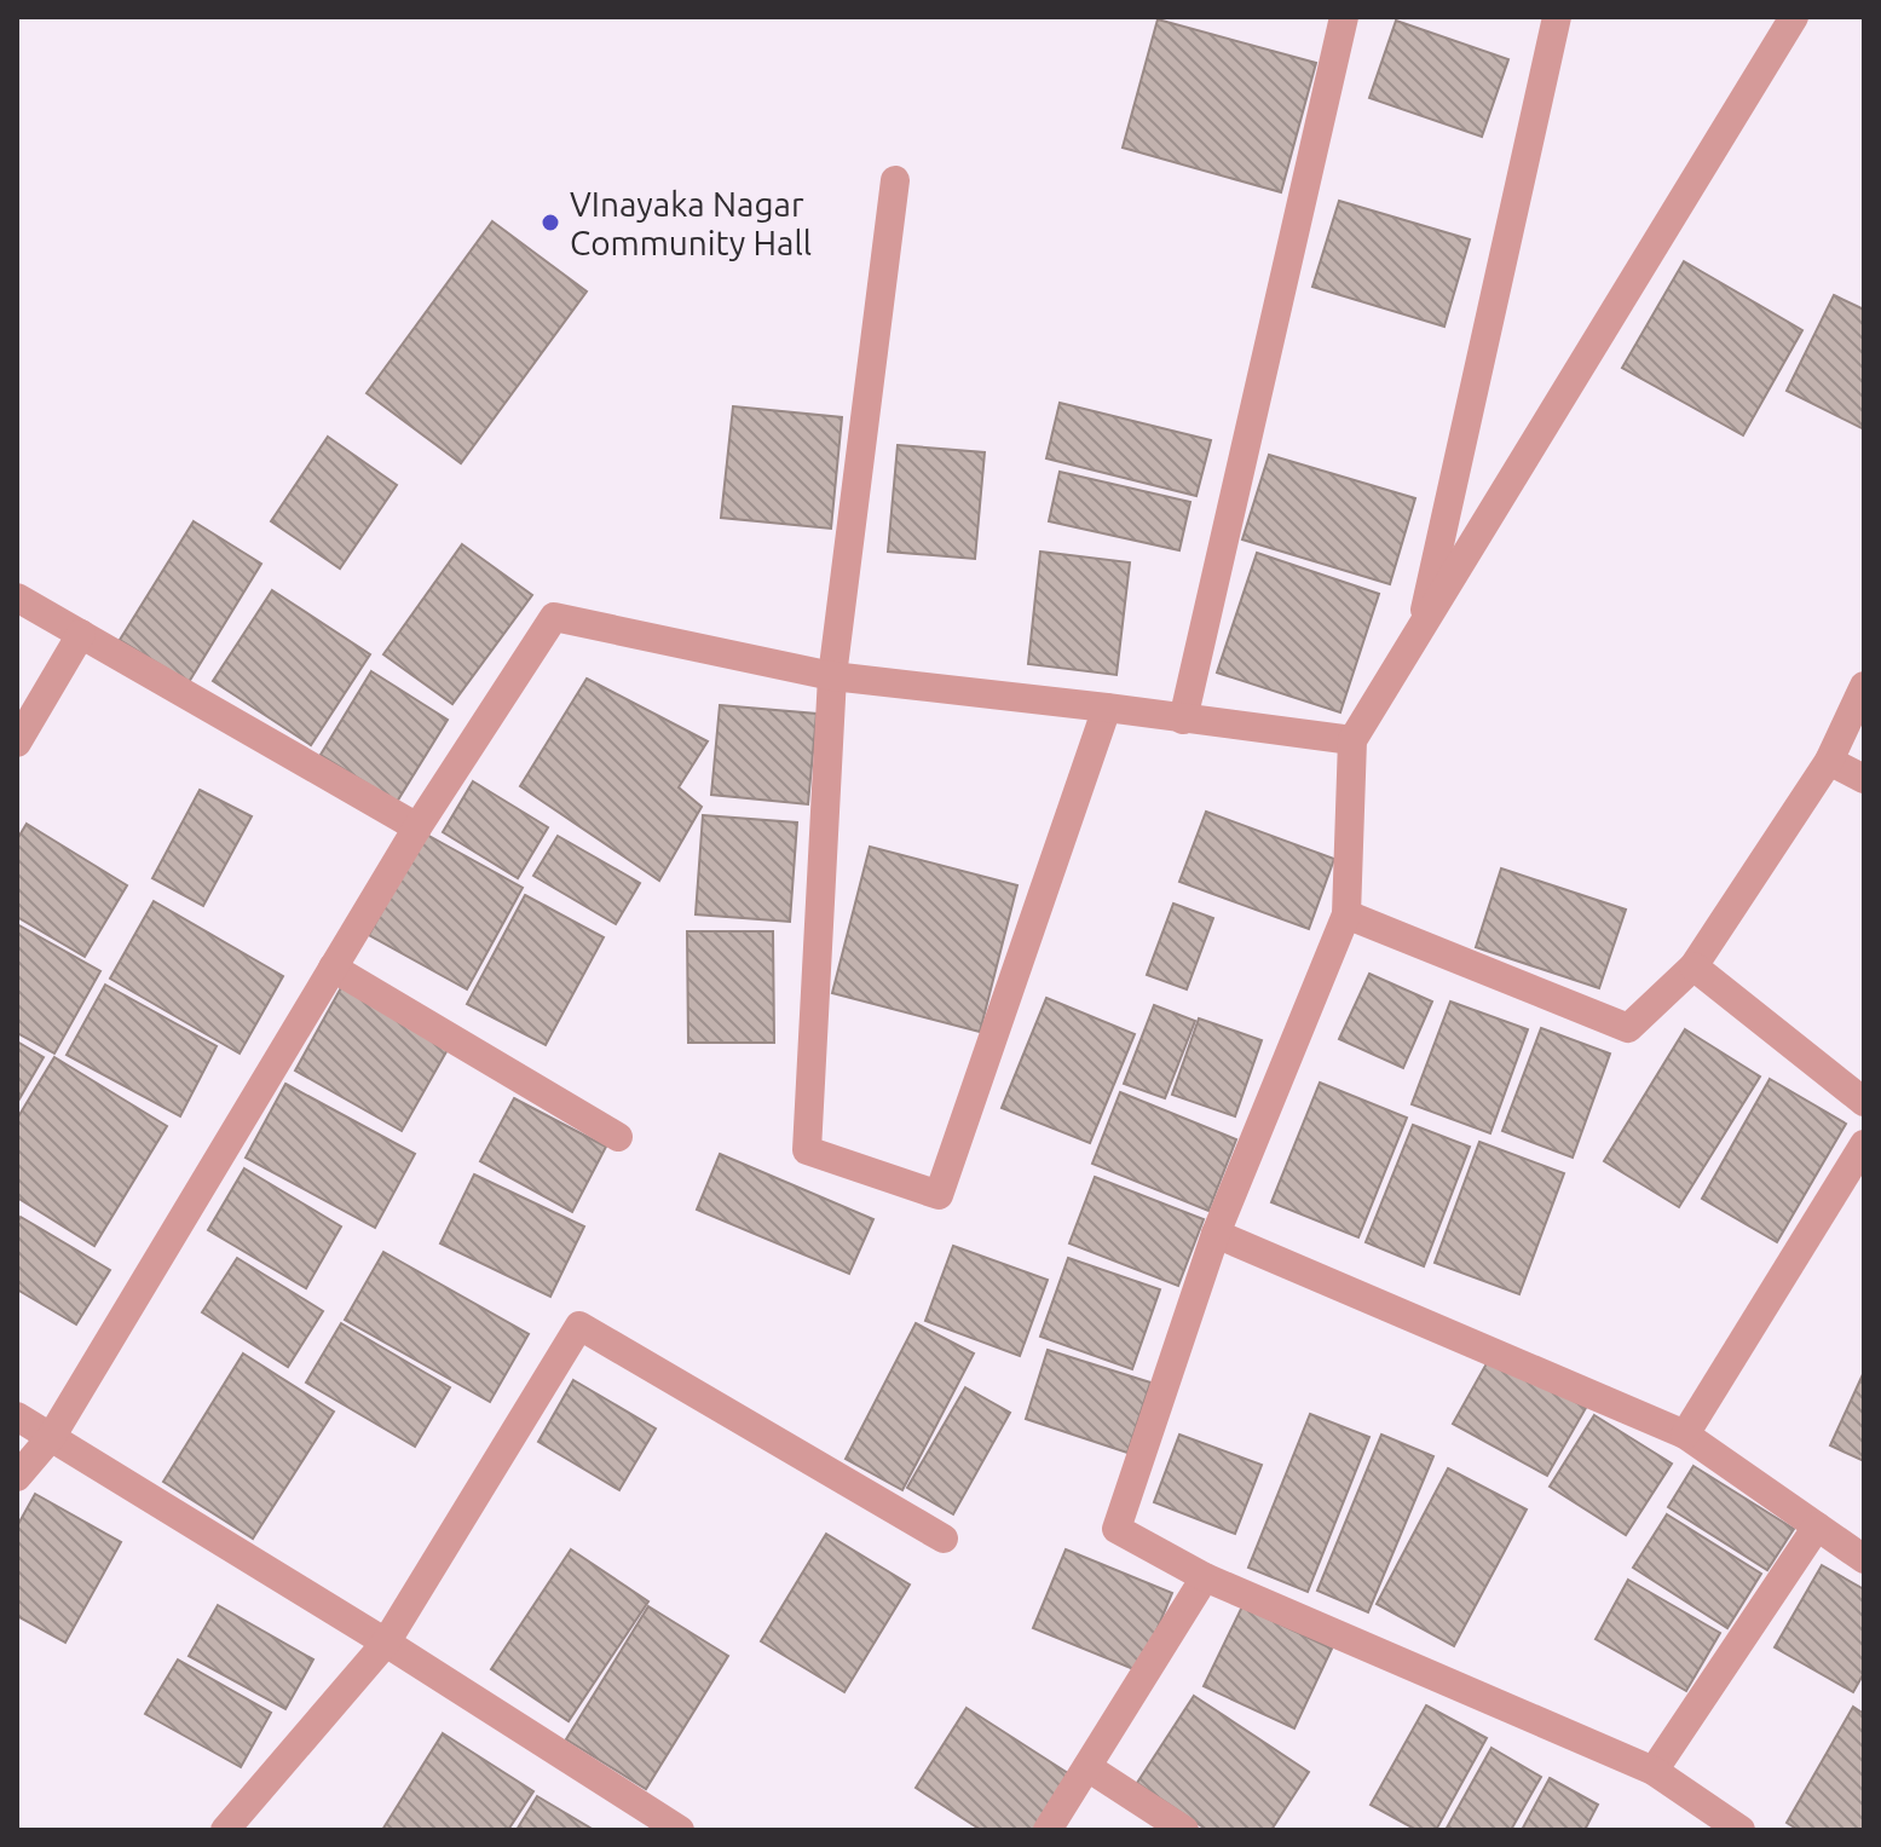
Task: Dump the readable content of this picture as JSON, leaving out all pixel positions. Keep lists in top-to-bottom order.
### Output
{
  "places": ["VInayaka Nagar Community Hall"]
}
